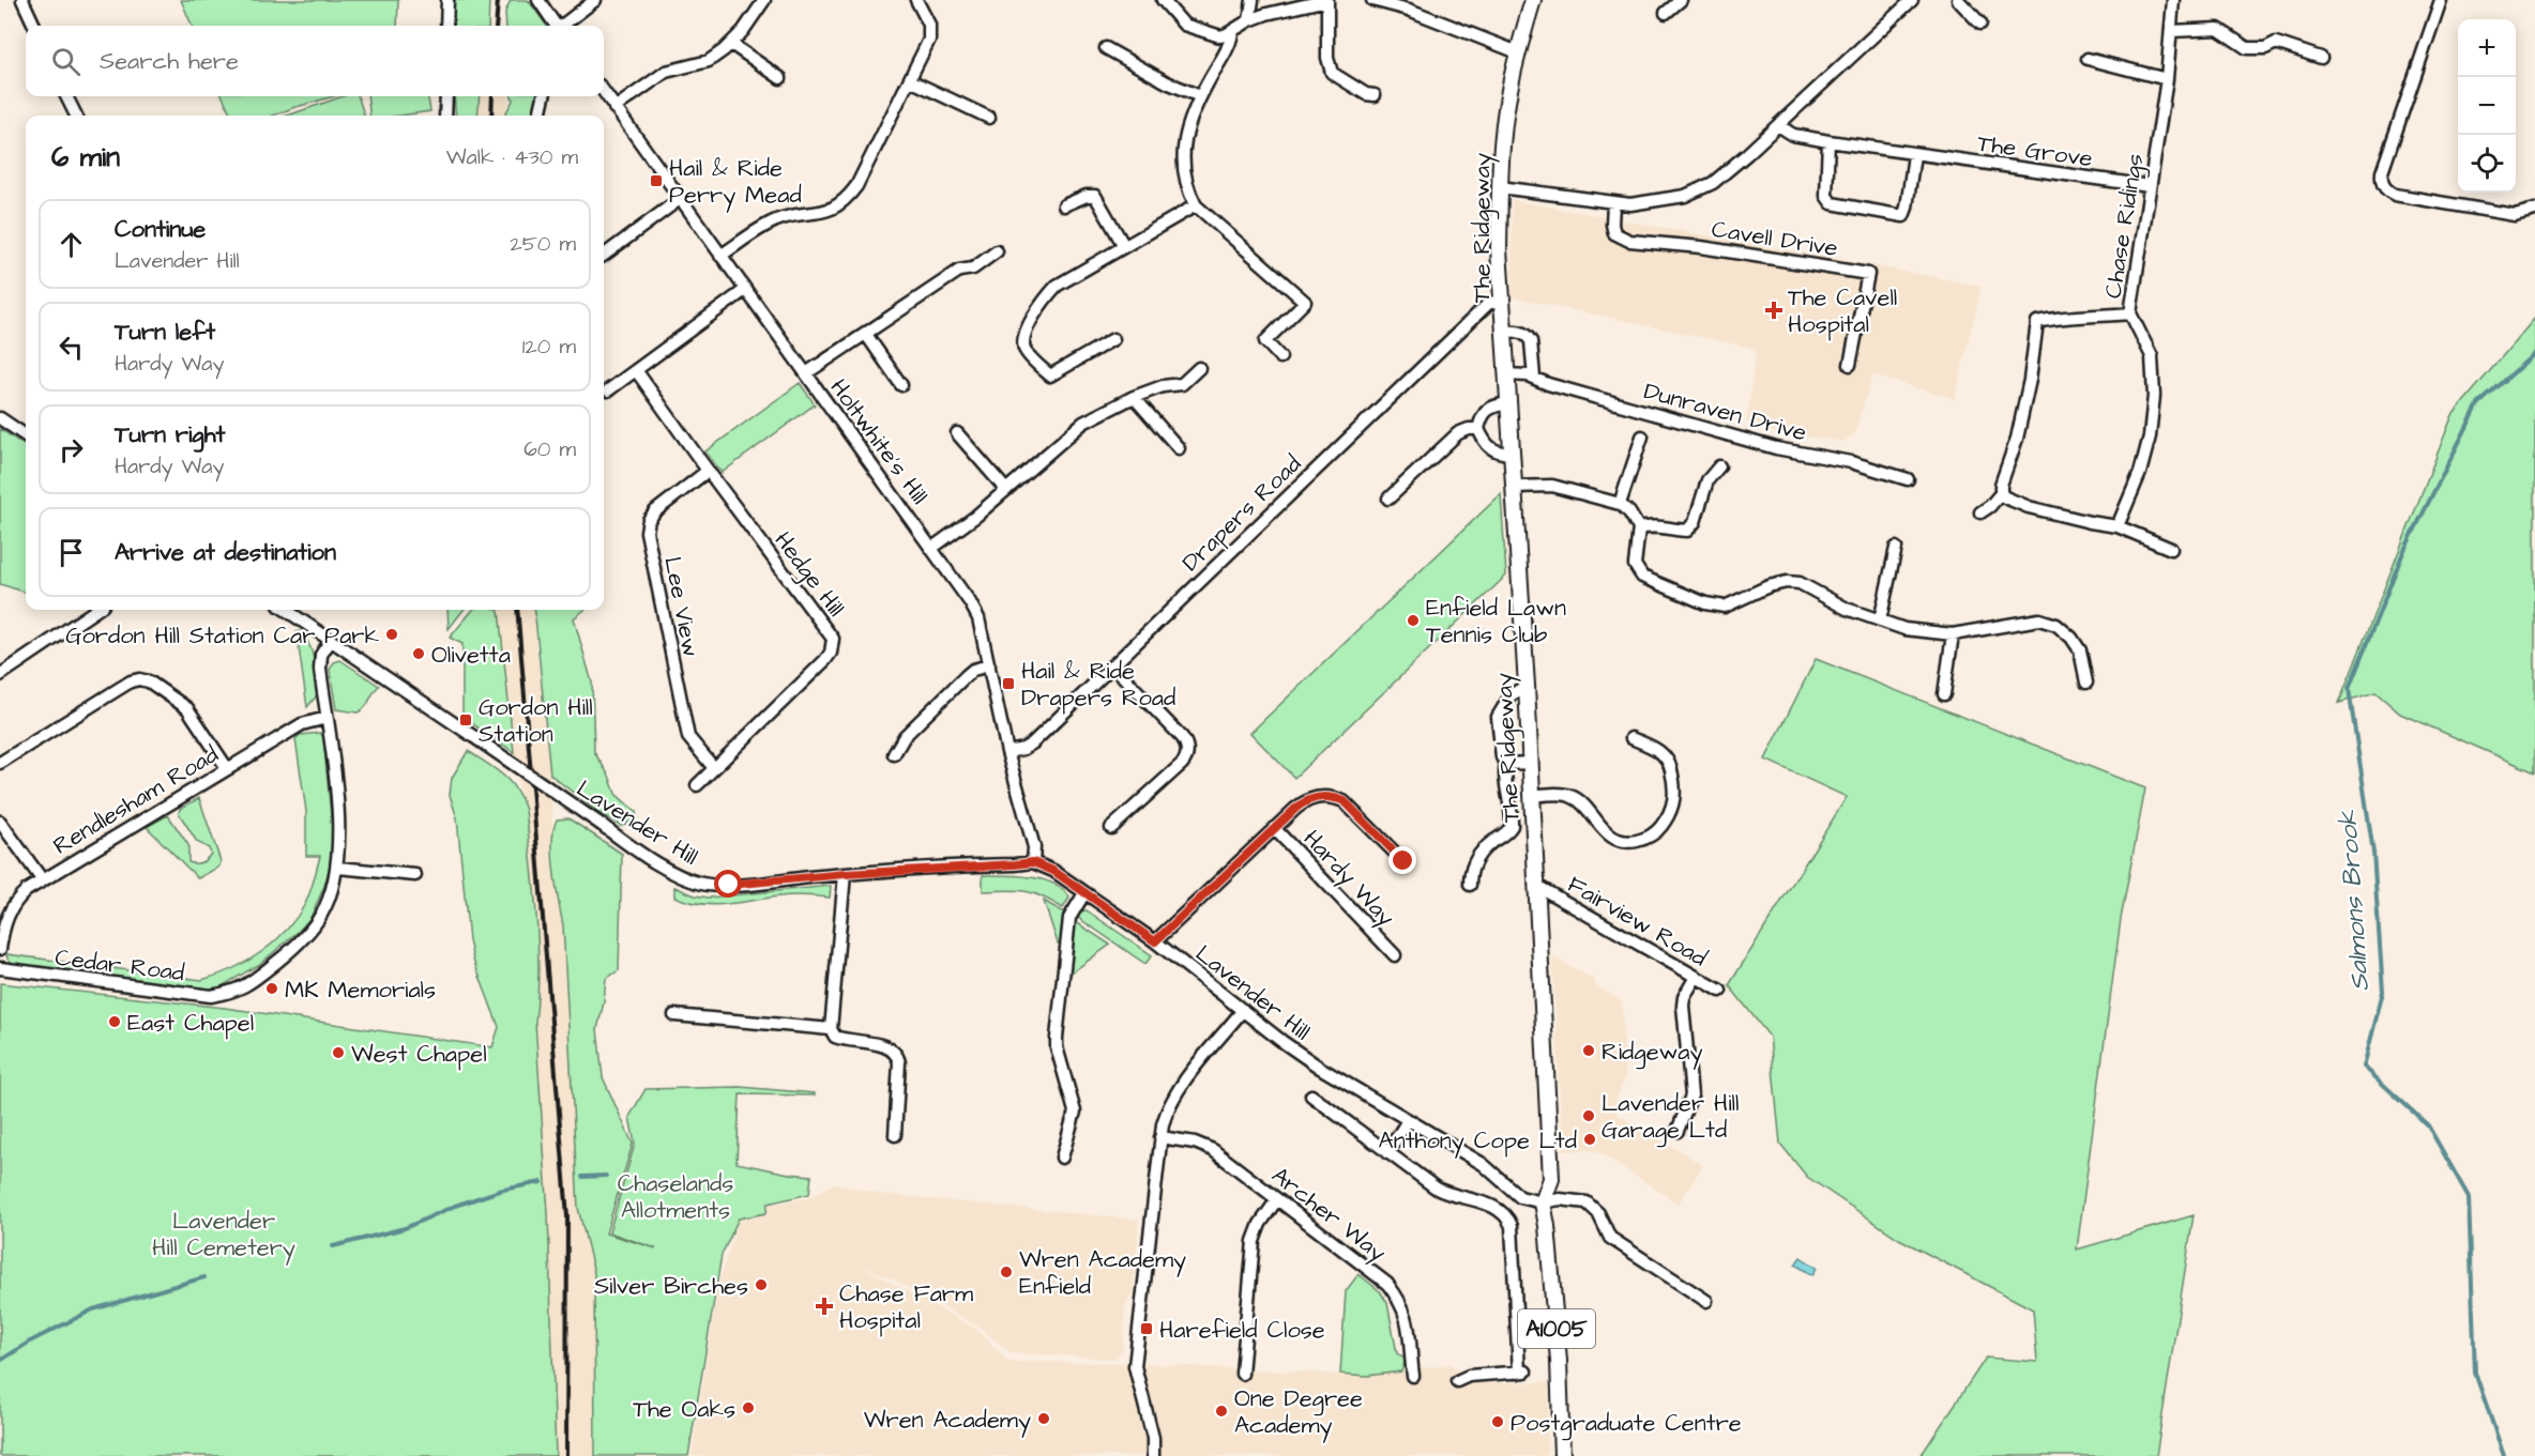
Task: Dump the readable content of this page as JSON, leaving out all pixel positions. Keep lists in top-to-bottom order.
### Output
{
  "streets": {
    "main road": ["The Ridgeway", "A1005"],
    "street": [
      "The Grove",
      "Chase Ridings",
      "Cavell Drive",
      "Dunraven Drive",
      "Holtwhite's Hill",
      "Drapers Road",
      "Hedge Hill",
      "Lee View",
      "Rendlesham Road",
      "Lavender Hill",
      "Hardy Way",
      "Fairview Road",
      "Cedar Road",
      "Archer Way"
    ]
  },
  "crossings": [
    ["The Grove", "Chase Ridings"],
    ["The Ridgeway", "Dunraven Drive"],
    ["The Ridgeway", "Drapers Road"],
    ["The Ridgeway", "Lavender Hill"],
    ["The Ridgeway", "Fairview Road"],
    ["Holtwhite's Hill", "Drapers Road"],
    ["Holtwhite's Hill", "Lavender Hill"],
    ["Hedge Hill", "Lee View"],
    ["Lavender Hill", "Hardy Way"]
  ],
  "water": ["Salmons Brook"],
  "parks": ["Chaselands Allotments", "Lavender Hill Cemetery"],
  "places": {
    "transit": [
      "Hail & Ride Perry Mead",
      "Hail & Ride Drapers Road",
      "Gordon Hill Station",
      "Harefield Close"
    ],
    "health": ["The Cavell Hospital", "Chase Farm Hospital"],
    "other": [
      "Enfield Lawn Tennis Club",
      "Gordon Hill Station Car Park",
      "Olivetta",
      "MK Memorials",
      "East Chapel",
      "Ridgeway",
      "West Chapel",
      "Lavender Hill Garage Ltd",
      "Anthony Cope Ltd",
      "Wren Academy Enfield",
      "Silver Birches",
      "The Oaks",
      "One Degree Academy",
      "Wren Academy",
      "Postgraduate Centre"
    ]
  },
  "page": {
    "map_buttons": ["+", "−"],
    "search": "Search here",
    "heading": ["6 min", "Walk · 430 m"],
    "list": [
      ["Continue", "Lavender Hill", "250 m"],
      ["Turn left", "Hardy Way", "120 m"],
      ["Turn right", "Hardy Way", "60 m"],
      "Arrive at destination"
    ]
  }
}
